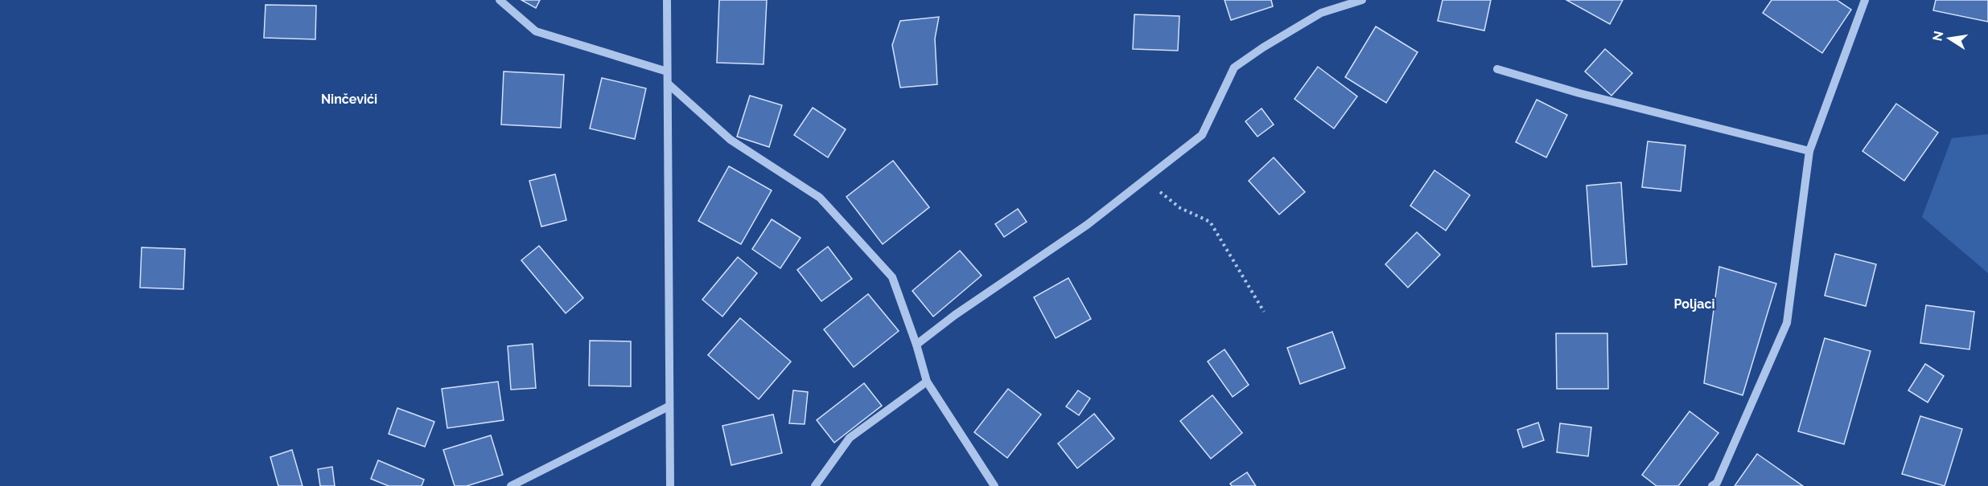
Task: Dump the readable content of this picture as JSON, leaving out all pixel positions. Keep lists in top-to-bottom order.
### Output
{
  "districts": ["Ninčevići", "Poljaci"],
  "north": "left"
}
